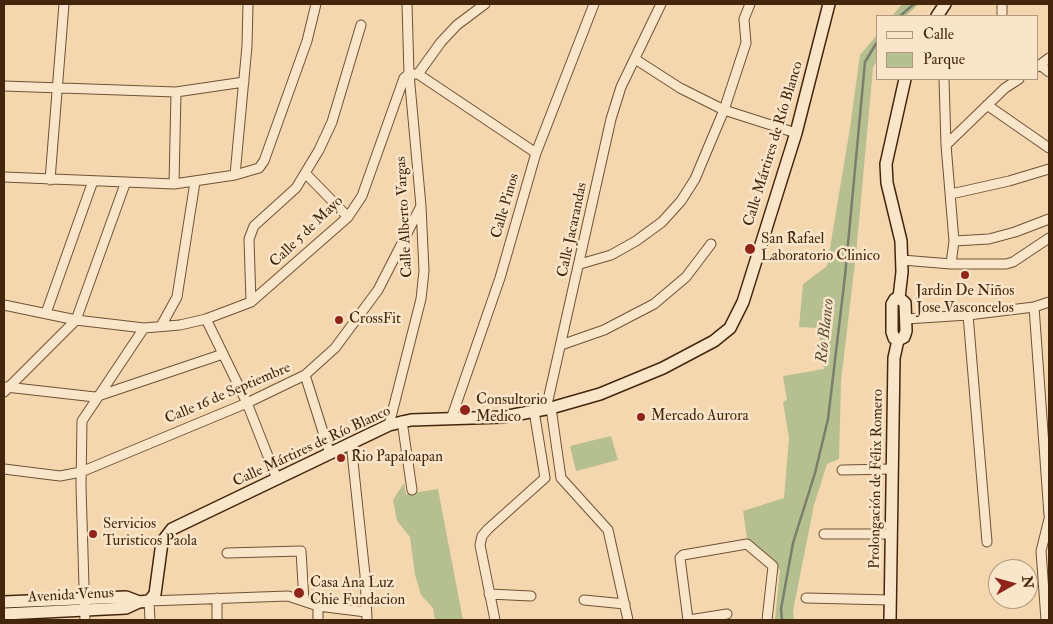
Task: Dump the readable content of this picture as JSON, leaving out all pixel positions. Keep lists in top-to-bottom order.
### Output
{
  "streets": {
    "main road": ["Calle Mártires de Río Blanco", "Prolongación de Félix Romero", "Avenida Venus"],
    "street": [
      "Calle Pinos",
      "Calle Alberto Vargas",
      "Calle Jacarandas",
      "Calle 5 de Mayo",
      "Calle 16 de Septiembre"
    ]
  },
  "crossings": [
    ["Calle Mártires de Río Blanco", "Calle Pinos"],
    ["Calle Mártires de Río Blanco", "Calle Alberto Vargas"],
    ["Calle Mártires de Río Blanco", "Calle Jacarandas"],
    ["Calle Mártires de Río Blanco", "Avenida Venus"],
    ["Calle Alberto Vargas", "Calle 5 de Mayo"],
    ["Calle Alberto Vargas", "Calle 16 de Septiembre"]
  ],
  "water": ["Río Blanco"],
  "places": [
    "San Rafael Laboratorio Clinico",
    "Jardin De Niños Jose Vasconcelos",
    "CrossFit",
    "Consultorio Medico",
    "Mercado Aurora",
    "Rio Papaloapan",
    "Servicios Turisticos Paola",
    "Casa Ana Luz Chie Fundacion"
  ],
  "legend": ["Calle", "Parque"],
  "north": "right"
}
